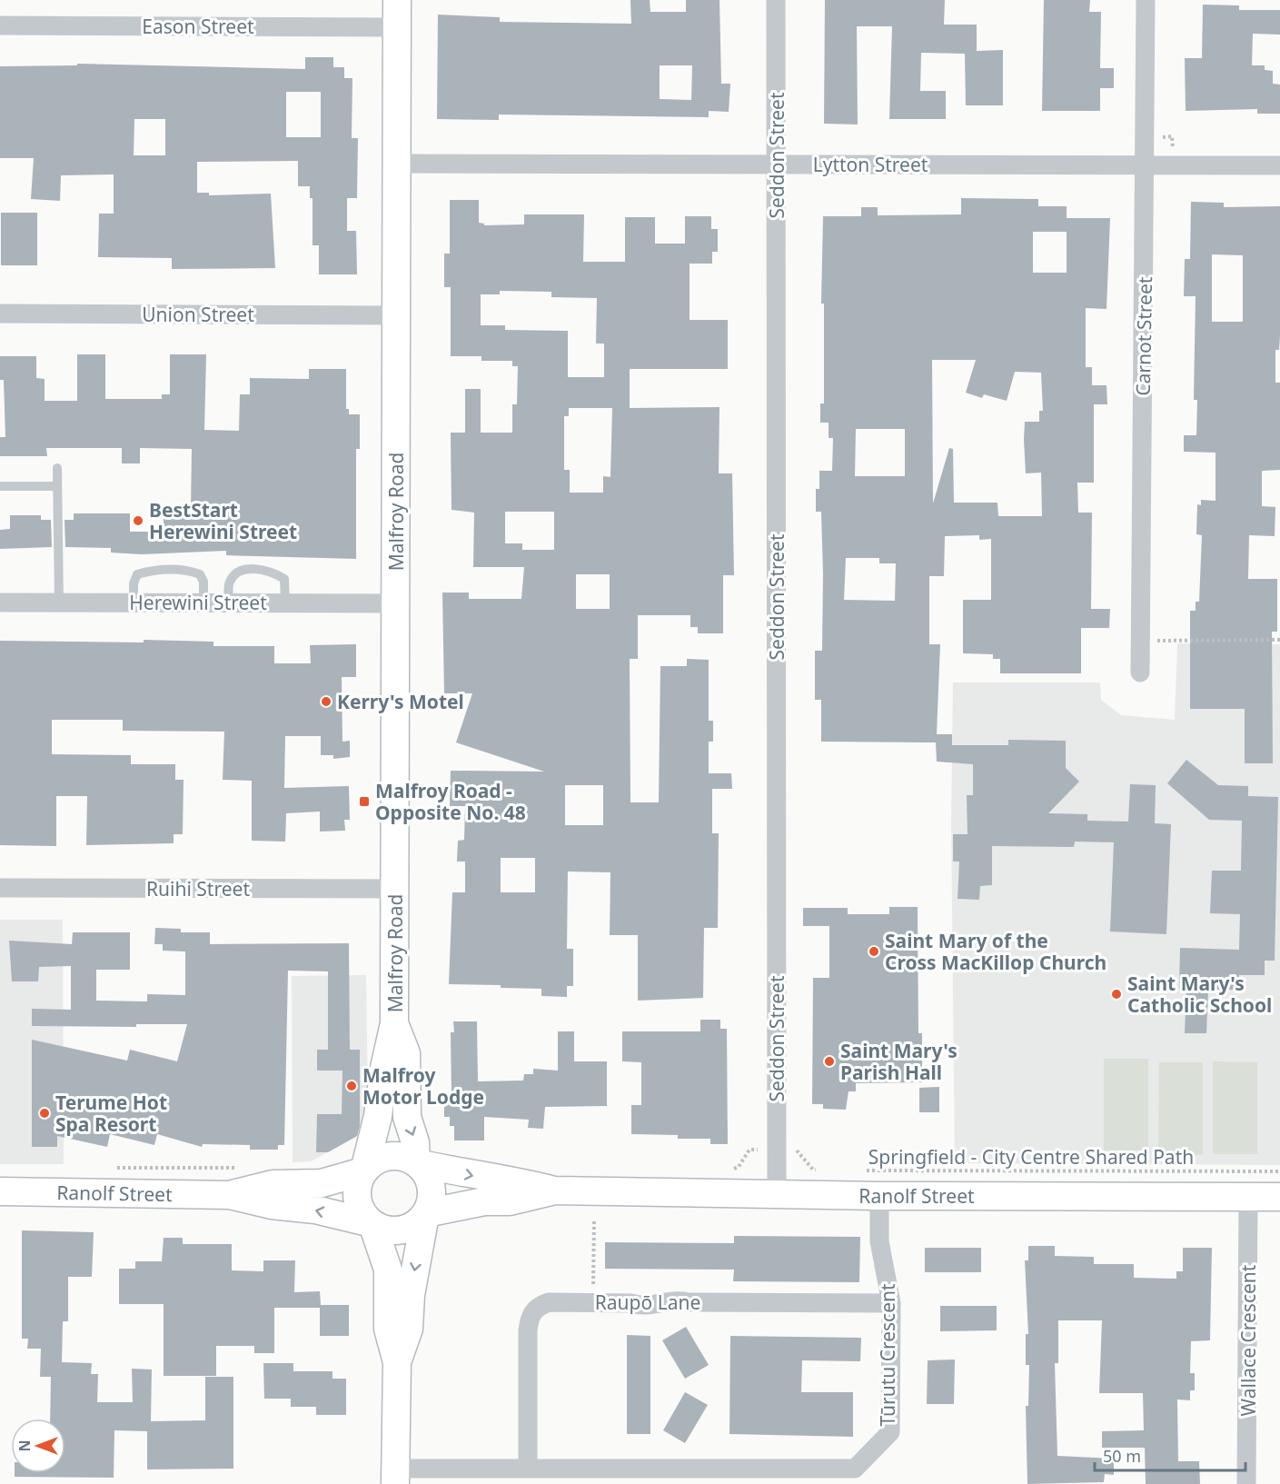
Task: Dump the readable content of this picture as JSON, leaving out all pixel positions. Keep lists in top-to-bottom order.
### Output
{
  "streets": {
    "main road": ["Malfroy Road", "Ranolf Street"],
    "street": [
      "Eason Street",
      "Seddon Street",
      "Lytton Street",
      "Union Street",
      "Carnot Street",
      "Herewini Street",
      "Ruihi Street",
      "Raupō Lane",
      "Wallace Crescent",
      "Tūrutu Crescent"
    ],
    "path": ["Springfield - City Centre Shared Path"]
  },
  "crossings": [
    ["Eason Street", "Malfroy Road"],
    ["Seddon Street", "Lytton Street"],
    ["Seddon Street", "Ranolf Street"],
    ["Lytton Street", "Carnot Street"],
    ["Lytton Street", "Malfroy Road"],
    ["Union Street", "Malfroy Road"],
    ["Malfroy Road", "Herewini Street"],
    ["Malfroy Road", "Ruihi Street"],
    ["Malfroy Road", "Ranolf Street"],
    ["Ranolf Street", "Wallace Crescent"],
    ["Ranolf Street", "Tūrutu Crescent"],
    ["Raupō Lane", "Tūrutu Crescent"]
  ],
  "places": {
    "other": [
      "BestStart Herewini Street",
      "Kerry's Motel",
      "Saint Mary of the Cross MacKillop Church",
      "Saint Mary's Catholic School",
      "Saint Mary's Parish Hall",
      "Malfroy Motor Lodge",
      "Terume Hot Spa Resort"
    ],
    "transit": ["Malfroy Road - Opposite No. 48"]
  },
  "scale_bar": "50 m",
  "north": "left"
}
